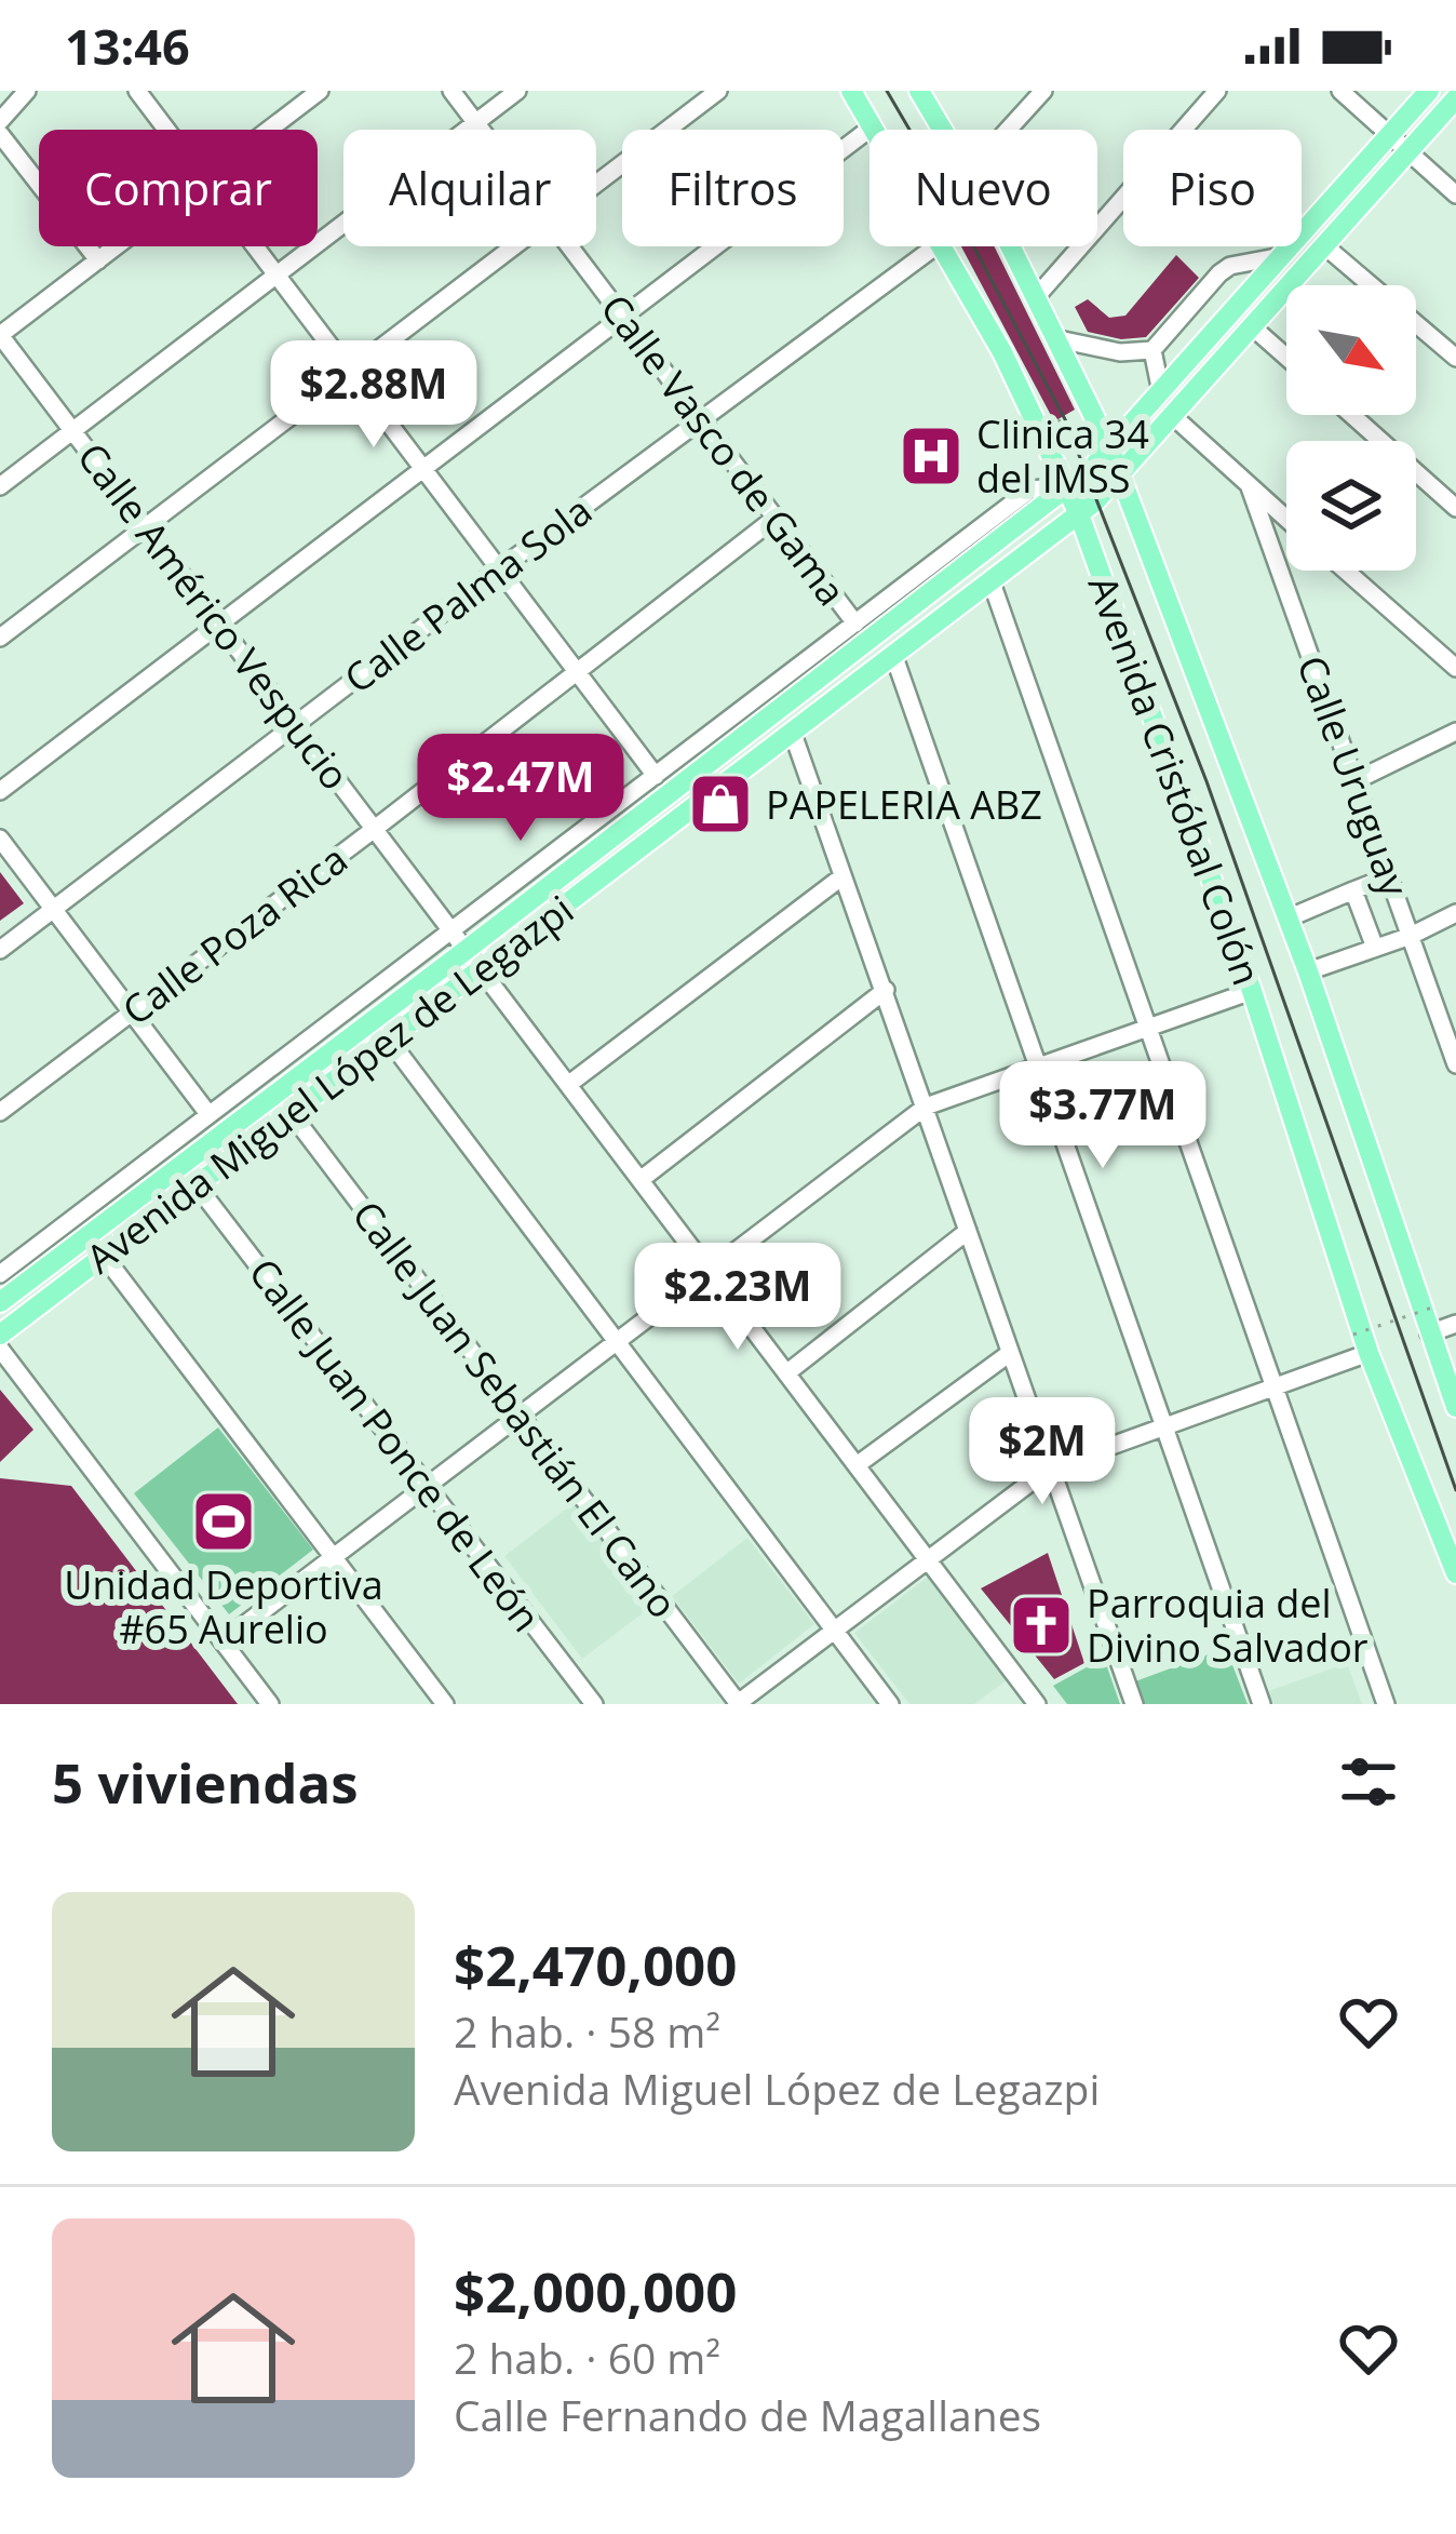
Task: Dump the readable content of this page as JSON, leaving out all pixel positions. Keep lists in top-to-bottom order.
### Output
{
  "streets": {
    "main road": ["Avenida Cristóbal Colón", "Avenida Miguel López de Legazpi"],
    "street": [
      "Calle Vasco de Gama",
      "Calle Palma Sola",
      "Calle Américo Vespucio",
      "Calle Uruguay",
      "Calle Poza Rica",
      "Calle Juan Sebastián El Cano",
      "Calle Juan Ponce de León"
    ]
  },
  "crossings": [
    ["Calle Vasco de Gama", "Calle Palma Sola"],
    ["Calle Vasco de Gama", "Calle Poza Rica"],
    ["Calle Vasco de Gama", "Avenida Miguel López de Legazpi"],
    ["Calle Palma Sola", "Calle Américo Vespucio"],
    ["Calle Américo Vespucio", "Calle Poza Rica"],
    ["Calle Américo Vespucio", "Avenida Miguel López de Legazpi"],
    ["Avenida Cristóbal Colón", "Avenida Miguel López de Legazpi"],
    ["Avenida Miguel López de Legazpi", "Calle Juan Sebastián El Cano"],
    ["Avenida Miguel López de Legazpi", "Calle Juan Ponce de León"]
  ],
  "places": {
    "hospital": ["Clinica 34 del IMSS"],
    "shop": ["PAPELERIA ABZ"],
    "sports": ["Unidad Deportiva #65 Aurelio"],
    "church": ["Parroquia del Divino Salvador"]
  },
  "north": "bottom right",
  "page": {
    "status": "13:46",
    "chip": [
      "Comprar",
      "Alquilar",
      "Filtros",
      "Nuevo",
      "Piso"
    ],
    "price": [
      "$2.88M",
      "$2.47M",
      "$3.77M",
      "$2.23M",
      "$2M"
    ],
    "heading": "5 viviendas",
    "list": [
      {
        "name": "$2,470,000",
        "note": "2 hab. · 58 m² · Avenida Miguel López de Legazpi"
      },
      {
        "name": "$2,000,000",
        "note": "2 hab. · 60 m² · Calle Fernando de Magallanes"
      }
    ]
  }
}
